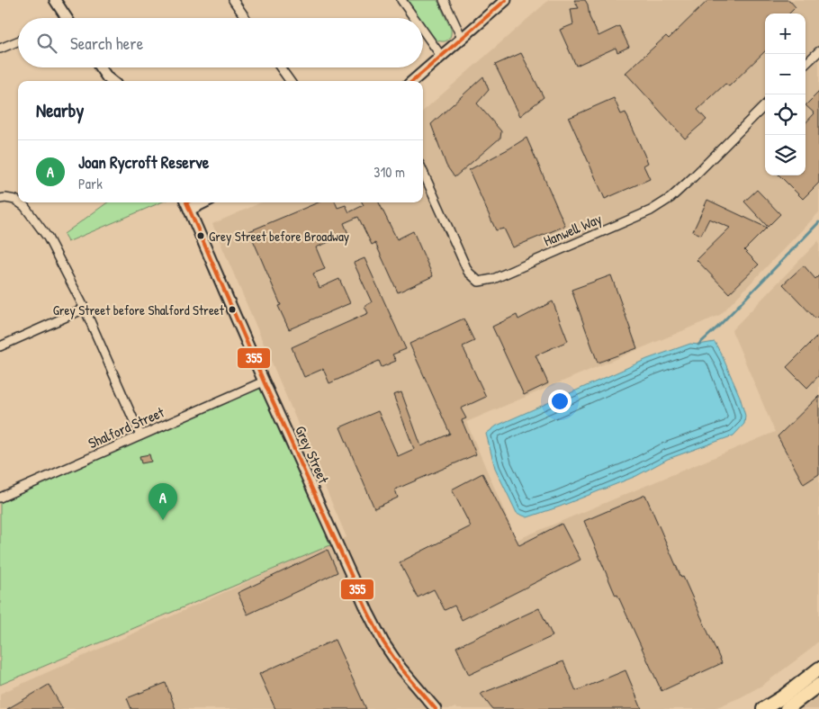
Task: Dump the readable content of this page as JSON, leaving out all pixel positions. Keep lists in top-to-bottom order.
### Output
{
  "streets": {
    "street": ["Hanwell Way", "Shalford Street", "Grey Street"]
  },
  "crossings": [
    ["Shalford Street", "Grey Street"]
  ],
  "places": ["Grey Street before Broadway", "Grey Street before Shalford Street"],
  "lines": ["transit line 355"],
  "page": {
    "map_buttons": ["+", "−"],
    "search": "Search here",
    "heading": "Nearby",
    "list": [
      {
        "mark": "A",
        "name": "Joan Rycroft Reserve",
        "note": "Park",
        "value": "310 m"
      }
    ],
    "pins": "A"
  }
}
